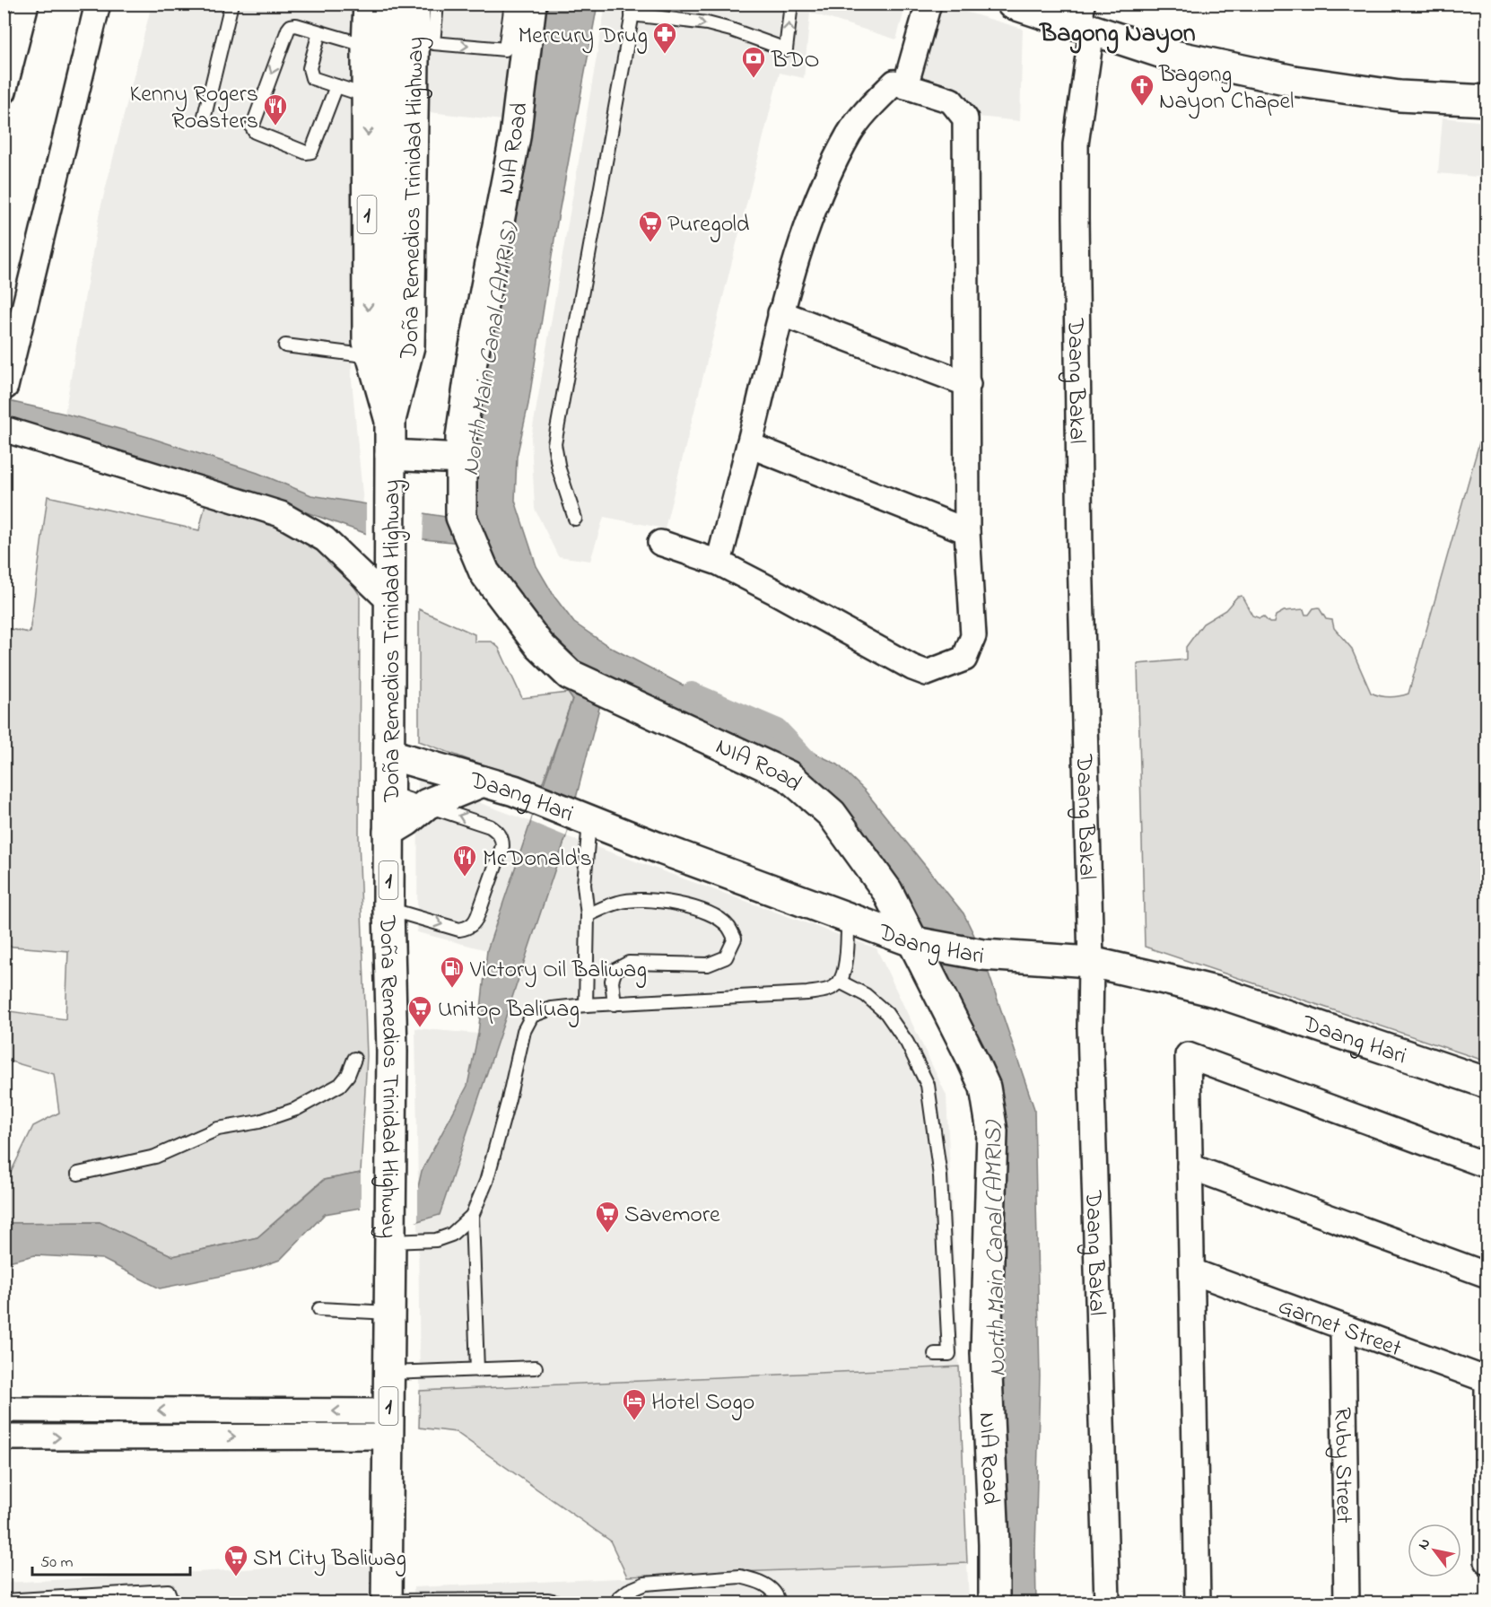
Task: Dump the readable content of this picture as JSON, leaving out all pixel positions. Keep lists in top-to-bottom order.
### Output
{
  "streets": {
    "main road": [
      "NIA Road",
      "Doña Remedios Trinidad Highway",
      "1",
      "Daang Hari"
    ],
    "street": ["Daang Bakal", "Garnet Street", "Ruby Street"]
  },
  "crossings": [
    ["NIA Road", "Daang Hari"],
    ["Doña Remedios Trinidad Highway", "1"],
    ["Doña Remedios Trinidad Highway", "Daang Hari"],
    ["Daang Bakal", "Daang Hari"],
    ["Garnet Street", "Ruby Street"]
  ],
  "districts": ["Bagong Nayon"],
  "water": ["North Main Canal (AMRIS)"],
  "places": {
    "pharmacy": ["Mercury Drug"],
    "bank": ["BDO"],
    "church": ["Bagong Nayon Chapel"],
    "restaurant": ["Kenny Rogers Roasters", "McDonald's"],
    "supermarket": [
      "Puregold",
      "Unitop Baliuag",
      "Savemore",
      "SM City Baliwag"
    ],
    "fuel station": ["Victory Oil Baliwag"],
    "hotel": ["Hotel Sogo"]
  },
  "scale_bar": "50 m",
  "north": "top left"
}
